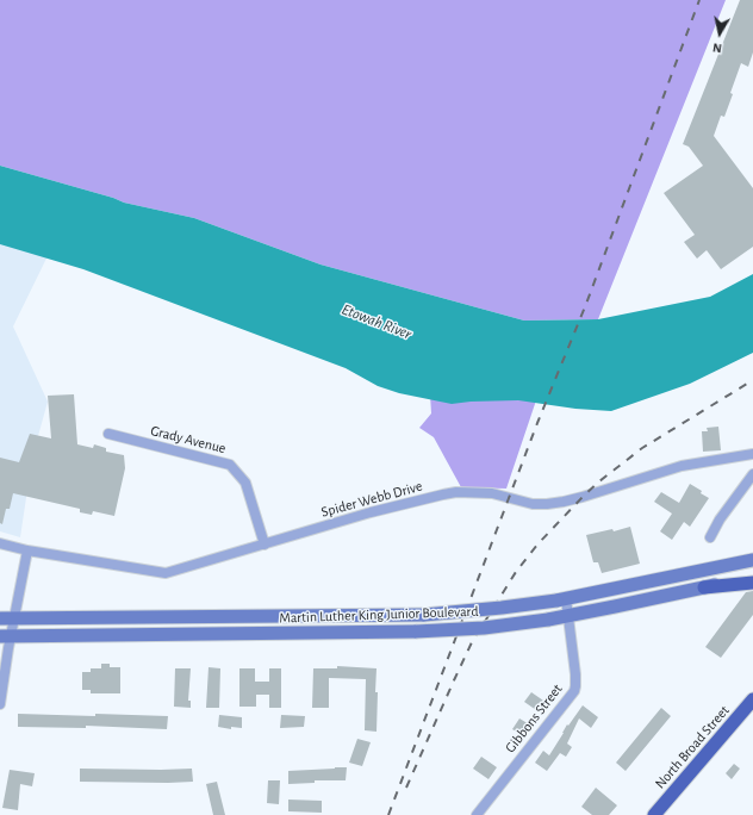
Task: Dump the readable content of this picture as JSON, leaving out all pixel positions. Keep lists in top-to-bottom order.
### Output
{
  "streets": {
    "main road": ["Martin Luther King Junior Boulevard", "North Broad Street"],
    "street": ["Grady Avenue", "Spider Webb Drive", "Gibbons Street"]
  },
  "crossings": [
    ["Grady Avenue", "Spider Webb Drive"],
    ["Martin Luther King Junior Boulevard", "Gibbons Street"]
  ],
  "water": ["Etowah River"],
  "north": "bottom"
}
